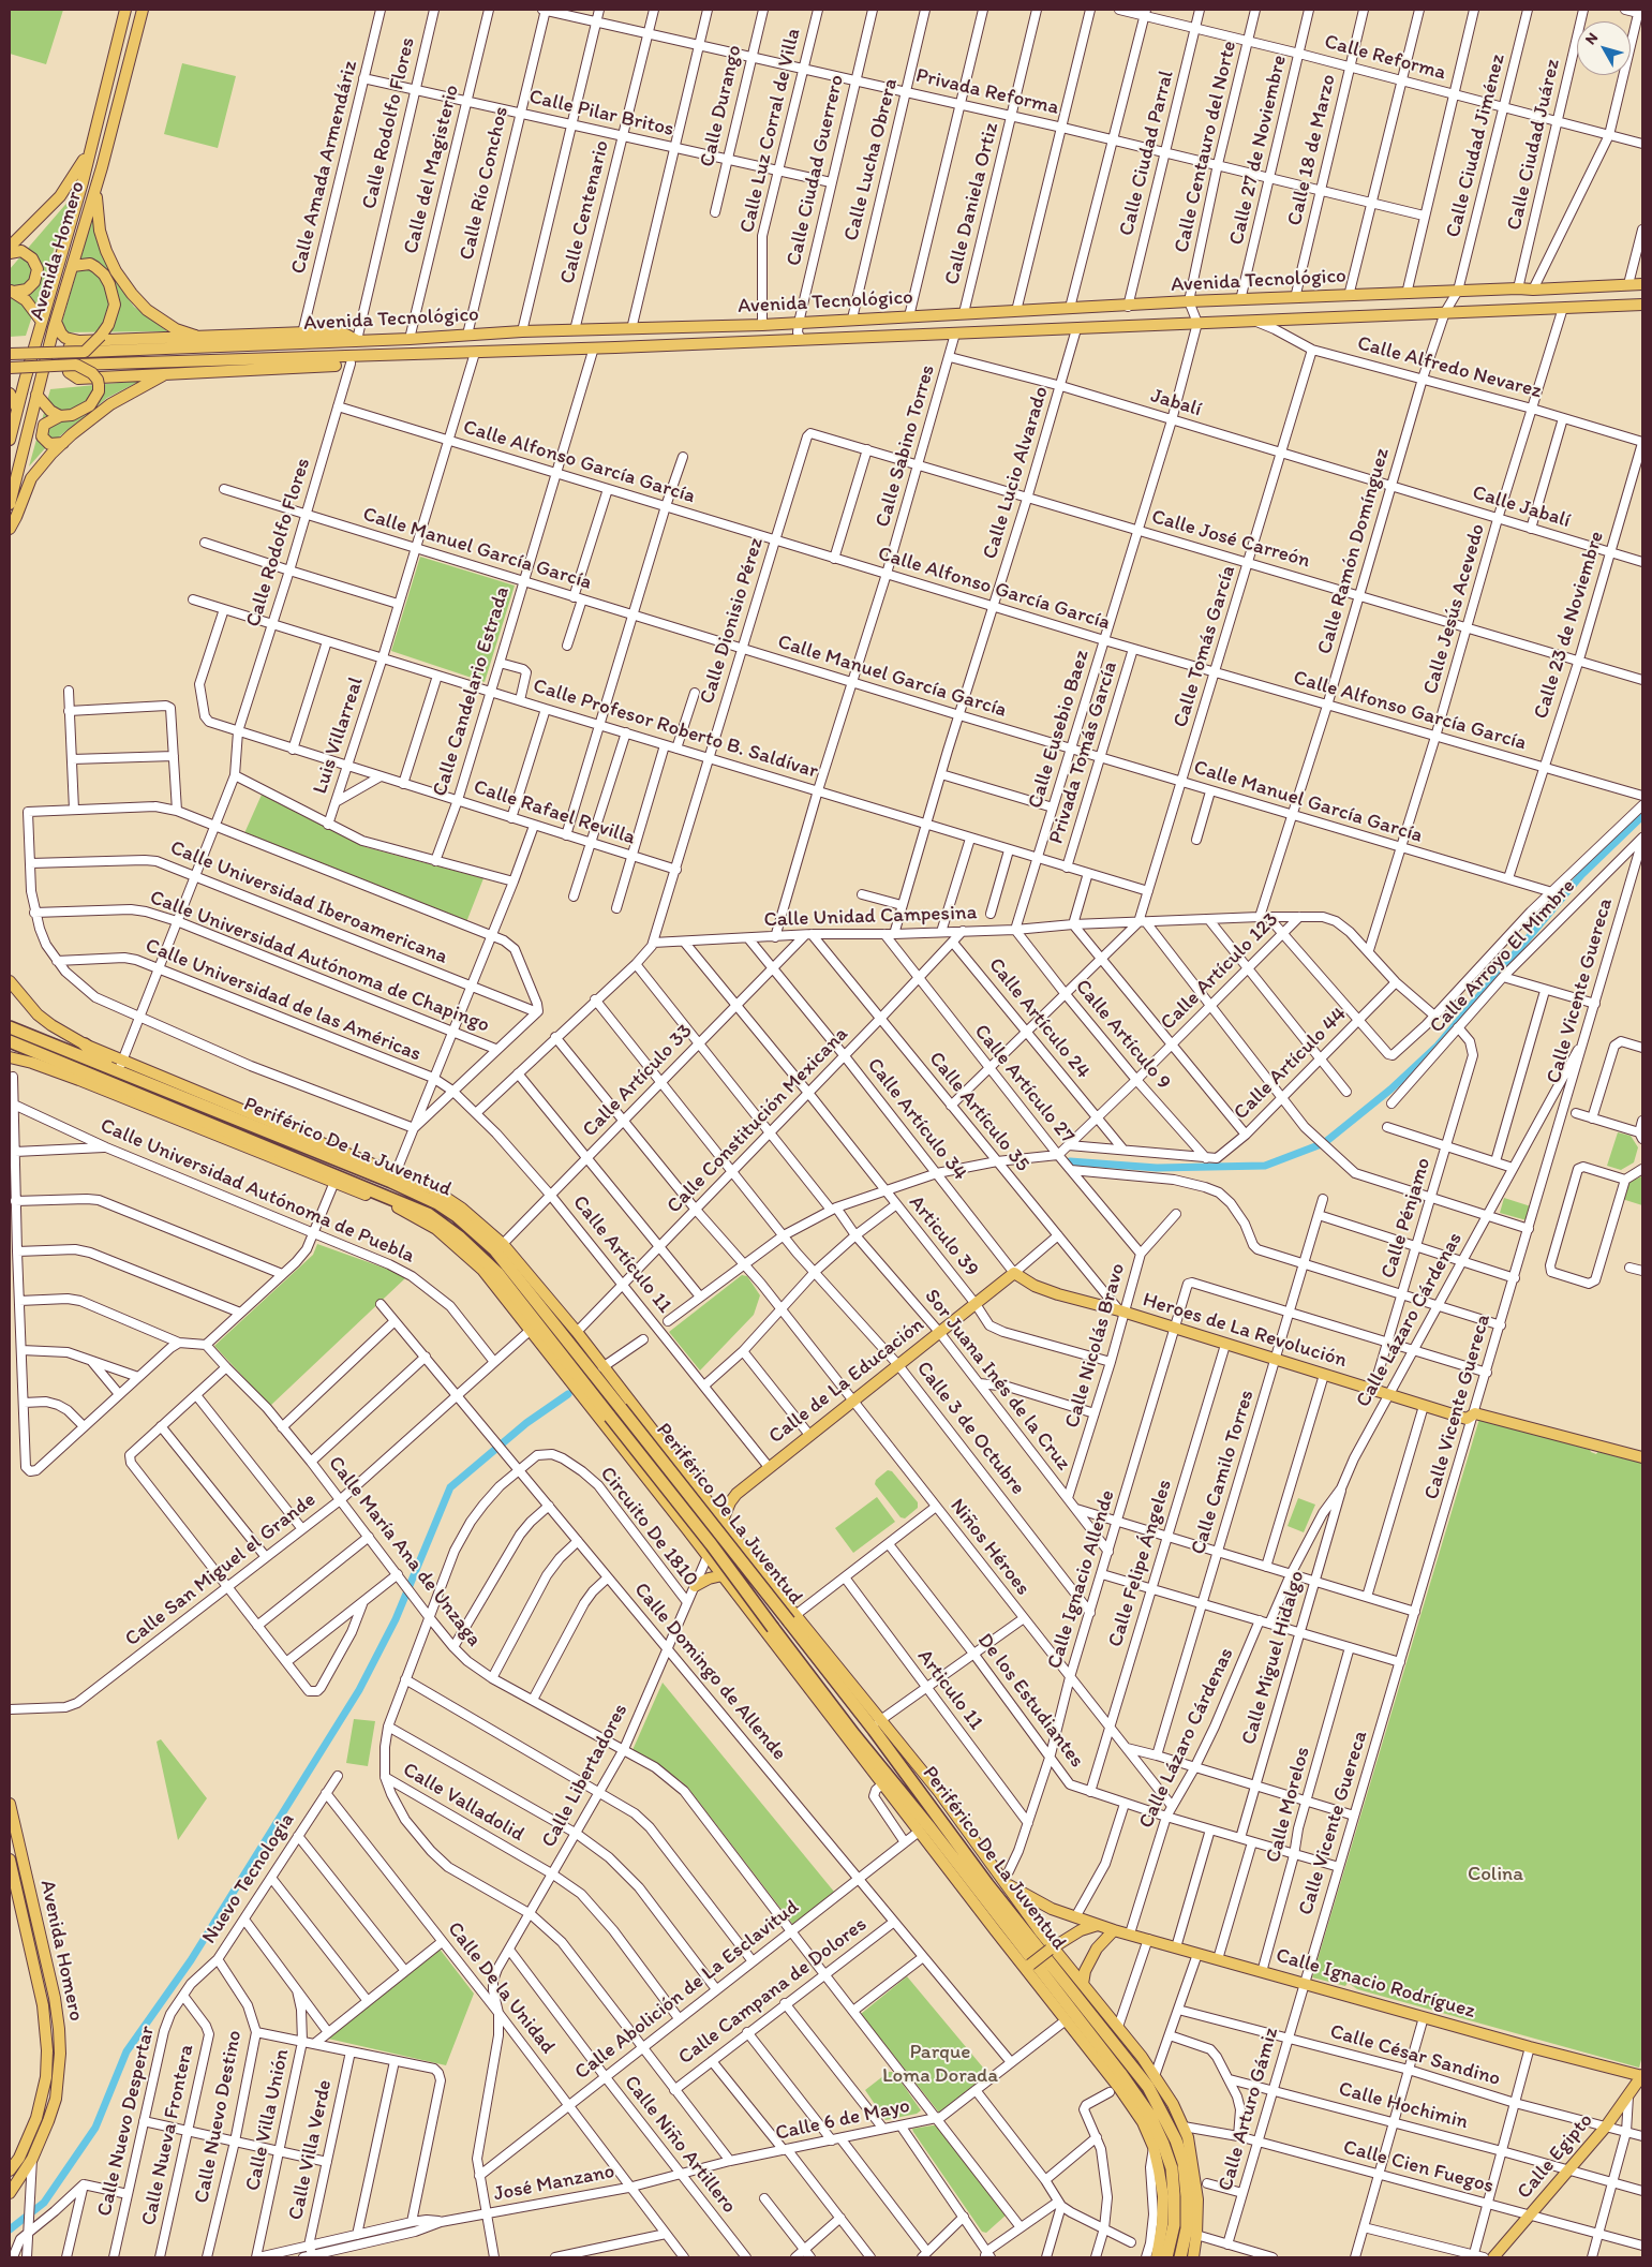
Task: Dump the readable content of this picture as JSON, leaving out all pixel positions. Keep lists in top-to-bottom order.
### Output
{
  "streets": {
    "highway": ["Periférico De La Juventud"],
    "main road": [
      "Avenida Homero",
      "Avenida Tecnológico",
      "Heroes de La Revolución",
      "Calle de La Educación",
      "Calle Libertadores",
      "Calle Ignacio Rodríguez",
      "Calle Egipto"
    ],
    "street": [
      "Calle Reforma",
      "Privada Reforma",
      "Calle Durango",
      "Calle Pilar Britos",
      "Calle Rodolfo Flores",
      "Calle Luz Corral de Villa",
      "Calle Ciudad Juárez",
      "Calle Ciudad Jiménez",
      "Calle Centauro del Norte",
      "Calle 27 de Noviembre",
      "Calle 18 de Marzo",
      "Calle Ciudad Parral",
      "Calle Lucha Obrera",
      "Calle Amada Armendáriz",
      "Calle del Magisterio",
      "Calle Ciudad Guerrero",
      "Calle Río Conchos",
      "Calle Daniela Ortiz",
      "Calle Centenario",
      "Calle Alfredo Nevarez",
      "Jabalí",
      "Calle Sabino Torres",
      "Calle Alfonso García García",
      "Calle Lucio Alvarado",
      "Calle Jabalí",
      "Calle José Carreón",
      "Calle Manuel García García",
      "Calle Ramón Domínguez",
      "Calle Jesús Acevedo",
      "Calle Dionisio Pérez",
      "Calle 23 de Noviembre",
      "Calle Tomás García",
      "Calle Candelario Estrada",
      "Calle Profesor Roberto B. Saldívar",
      "Calle Eusebio Baez",
      "Luis Villarreal",
      "Privada Tomás García",
      "Calle Rafael Revilla",
      "Calle Universidad Iberoamericana",
      "Calle Unidad Campesina",
      "Calle Arroyo El Mimbre",
      "Calle Universidad Autónoma de Chapingo",
      "Calle Artículo 123",
      "Calle Vicente Guereca",
      "Calle Universidad de las Américas",
      "Calle Artículo 24",
      "Calle Artículo 9",
      "Calle Artículo 44",
      "Calle Artículo 33",
      "Calle Artículo 27",
      "Calle Artículo 35",
      "Calle Artículo 34",
      "Calle Constitución Mexicana",
      "Calle Universidad Autónoma de Puebla",
      "Calle Pénjamo",
      "Articulo 39",
      "Calle Artículo 11",
      "Calle Lázaro Cárdenas",
      "Calle Nicolás Bravo",
      "Sor Juana Inés de la Cruz",
      "Calle 3 de Octubre",
      "Calle Camilo Torres",
      "Circuito De 1810",
      "Niños Héroes",
      "Calle María Ana de Unzaga",
      "Calle Felipe Ángeles",
      "Calle San Miguel el Grande",
      "Calle Ignacio Allende",
      "Calle Miguel Hidalgo",
      "Calle Domingo de Allende",
      "Articulo 11",
      "De los Estudiantes",
      "Calle Valladolid",
      "Calle Morelos",
      "Nuevo Tecnologia",
      "Calle De la Unidad",
      "Calle Abolición de La Esclavitud",
      "Calle Campana de Dolores",
      "Calle César Sandino",
      "Calle Hochimin",
      "Calle Arturo Gámiz",
      "Calle Nuevo Destino",
      "Calle Villa Unión",
      "Calle 6 de Mayo",
      "Calle Nuevo Despertar",
      "Calle Nueva Frontera",
      "Calle Niño Artillero",
      "Calle Villa Verde",
      "Calle Cien Fuegos",
      "José Manzano"
    ]
  },
  "crossings": [
    ["Calle Reforma", "Calle Ciudad Juárez"],
    ["Calle Reforma", "Calle Ciudad Jiménez"],
    ["Calle Reforma", "Calle Centauro del Norte"],
    ["Calle Reforma", "Calle 27 de Noviembre"],
    ["Calle Reforma", "Calle 18 de Marzo"],
    ["Calle Reforma", "Calle Ciudad Parral"],
    ["Privada Reforma", "Calle Durango"],
    ["Privada Reforma", "Calle Luz Corral de Villa"],
    ["Privada Reforma", "Calle Centauro del Norte"],
    ["Privada Reforma", "Calle 27 de Noviembre"],
    ["Privada Reforma", "Calle 18 de Marzo"],
    ["Privada Reforma", "Calle Ciudad Parral"],
    ["Privada Reforma", "Calle Lucha Obrera"],
    ["Privada Reforma", "Calle Ciudad Guerrero"],
    ["Privada Reforma", "Calle Río Conchos"],
    ["Privada Reforma", "Calle Daniela Ortiz"],
    ["Privada Reforma", "Calle Centenario"],
    ["Calle Durango", "Calle Pilar Britos"],
    ["Calle Pilar Britos", "Calle Rodolfo Flores"],
    ["Calle Pilar Britos", "Calle Luz Corral de Villa"],
    ["Calle Pilar Britos", "Calle Amada Armendáriz"],
    ["Calle Pilar Britos", "Calle del Magisterio"],
    ["Calle Pilar Britos", "Calle Ciudad Guerrero"],
    ["Calle Pilar Britos", "Calle Río Conchos"],
    ["Calle Pilar Britos", "Calle Centenario"],
    ["Calle Rodolfo Flores", "Avenida Tecnológico"],
    ["Calle Rodolfo Flores", "Calle Alfonso García García"],
    ["Calle Rodolfo Flores", "Calle Manuel García García"],
    ["Calle Rodolfo Flores", "Calle Profesor Roberto B. Saldívar"],
    ["Calle Rodolfo Flores", "Calle Rafael Revilla"],
    ["Calle Rodolfo Flores", "Calle Universidad Iberoamericana"],
    ["Calle Rodolfo Flores", "Calle Universidad Autónoma de Chapingo"],
    ["Calle Rodolfo Flores", "Calle Universidad de las Américas"],
    ["Calle Rodolfo Flores", "Periférico De La Juventud"],
    ["Calle Luz Corral de Villa", "Avenida Tecnológico"],
    ["Calle Ciudad Juárez", "Avenida Tecnológico"],
    ["Calle Ciudad Jiménez", "Avenida Tecnológico"],
    ["Calle Ciudad Jiménez", "Calle Ramón Domínguez"],
    ["Calle Centauro del Norte", "Avenida Tecnológico"],
    ["Calle 27 de Noviembre", "Avenida Tecnológico"],
    ["Calle 18 de Marzo", "Avenida Tecnológico"],
    ["Calle Ciudad Parral", "Avenida Tecnológico"],
    ["Calle Lucha Obrera", "Avenida Tecnológico"],
    ["Calle del Magisterio", "Avenida Tecnológico"],
    ["Calle Ciudad Guerrero", "Avenida Tecnológico"],
    ["Calle Río Conchos", "Avenida Tecnológico"],
    ["Calle Daniela Ortiz", "Avenida Tecnológico"],
    ["Calle Centenario", "Avenida Tecnológico"],
    ["Avenida Tecnológico", "Calle Alfredo Nevarez"],
    ["Avenida Tecnológico", "Calle Sabino Torres"],
    ["Avenida Tecnológico", "Calle Lucio Alvarado"],
    ["Avenida Tecnológico", "Calle Ramón Domínguez"],
    ["Avenida Tecnológico", "Calle Jesús Acevedo"],
    ["Avenida Tecnológico", "Calle Candelario Estrada"],
    ["Avenida Tecnológico", "Calle Eusebio Baez"],
    ["Avenida Tecnológico", "Luis Villarreal"],
    ["Calle Alfredo Nevarez", "Calle Ramón Domínguez"],
    ["Calle Alfredo Nevarez", "Calle Jesús Acevedo"],
    ["Calle Alfredo Nevarez", "Calle 23 de Noviembre"],
    ["Calle Alfredo Nevarez", "Calle Tomás García"],
    ["Jabalí", "Calle Sabino Torres"],
    ["Jabalí", "Calle Lucio Alvarado"],
    ["Jabalí", "Calle Jabalí"],
    ["Jabalí", "Calle Ramón Domínguez"],
    ["Jabalí", "Calle Tomás García"],
    ["Jabalí", "Calle Eusebio Baez"],
    ["Calle Sabino Torres", "Calle Alfonso García García"],
    ["Calle Sabino Torres", "Calle José Carreón"],
    ["Calle Sabino Torres", "Calle Manuel García García"],
    ["Calle Sabino Torres", "Calle Profesor Roberto B. Saldívar"],
    ["Calle Sabino Torres", "Calle Unidad Campesina"],
    ["Calle Alfonso García García", "Calle Lucio Alvarado"],
    ["Calle Alfonso García García", "Calle Ramón Domínguez"],
    ["Calle Alfonso García García", "Calle Jesús Acevedo"],
    ["Calle Alfonso García García", "Calle Dionisio Pérez"],
    ["Calle Alfonso García García", "Calle 23 de Noviembre"],
    ["Calle Alfonso García García", "Calle Tomás García"],
    ["Calle Alfonso García García", "Calle Candelario Estrada"],
    ["Calle Alfonso García García", "Calle Eusebio Baez"],
    ["Calle Alfonso García García", "Luis Villarreal"],
    ["Calle Alfonso García García", "Privada Tomás García"],
    ["Calle Lucio Alvarado", "Calle José Carreón"],
    ["Calle Lucio Alvarado", "Calle Manuel García García"],
    ["Calle Lucio Alvarado", "Calle Profesor Roberto B. Saldívar"],
    ["Calle Lucio Alvarado", "Calle Unidad Campesina"],
    ["Calle Jabalí", "Calle Ramón Domínguez"],
    ["Calle Jabalí", "Calle Jesús Acevedo"],
    ["Calle Jabalí", "Calle 23 de Noviembre"],
    ["Calle José Carreón", "Calle Ramón Domínguez"],
    ["Calle José Carreón", "Calle Jesús Acevedo"],
    ["Calle José Carreón", "Calle Dionisio Pérez"],
    ["Calle José Carreón", "Calle 23 de Noviembre"],
    ["Calle José Carreón", "Calle Tomás García"],
    ["Calle José Carreón", "Calle Eusebio Baez"],
    ["Calle Manuel García García", "Calle Ramón Domínguez"],
    ["Calle Manuel García García", "Calle Jesús Acevedo"],
    ["Calle Manuel García García", "Calle Dionisio Pérez"],
    ["Calle Manuel García García", "Calle 23 de Noviembre"],
    ["Calle Manuel García García", "Calle Tomás García"],
    ["Calle Manuel García García", "Calle Candelario Estrada"],
    ["Calle Manuel García García", "Calle Eusebio Baez"],
    ["Calle Manuel García García", "Luis Villarreal"],
    ["Calle Manuel García García", "Privada Tomás García"],
    ["Calle Ramón Domínguez", "Calle Unidad Campesina"],
    ["Calle Jesús Acevedo", "Calle Unidad Campesina"],
    ["Calle Dionisio Pérez", "Calle Profesor Roberto B. Saldívar"],
    ["Calle Dionisio Pérez", "Calle Rafael Revilla"],
    ["Calle Dionisio Pérez", "Calle Unidad Campesina"],
    ["Calle Tomás García", "Calle Profesor Roberto B. Saldívar"],
    ["Calle Tomás García", "Calle Unidad Campesina"],
    ["Calle Candelario Estrada", "Calle Profesor Roberto B. Saldívar"],
    ["Calle Candelario Estrada", "Calle Rafael Revilla"],
    ["Calle Profesor Roberto B. Saldívar", "Calle Eusebio Baez"],
    ["Calle Profesor Roberto B. Saldívar", "Luis Villarreal"],
    ["Calle Profesor Roberto B. Saldívar", "Privada Tomás García"],
    ["Calle Profesor Roberto B. Saldívar", "Calle Rafael Revilla"],
    ["Calle Eusebio Baez", "Calle Unidad Campesina"],
    ["Calle Eusebio Baez", "Calle Artículo 9"],
    ["Luis Villarreal", "Calle Rafael Revilla"],
    ["Calle Unidad Campesina", "Calle Artículo 123"],
    ["Calle Unidad Campesina", "Calle Artículo 9"],
    ["Calle Unidad Campesina", "Calle Artículo 33"],
    ["Calle Unidad Campesina", "Calle Artículo 27"],
    ["Calle Unidad Campesina", "Calle Artículo 35"],
    ["Calle Unidad Campesina", "Calle Artículo 34"],
    ["Calle Unidad Campesina", "Calle Constitución Mexicana"],
    ["Calle Unidad Campesina", "Articulo 39"],
    ["Calle Arroyo El Mimbre", "Calle Vicente Guereca"],
    ["Calle Arroyo El Mimbre", "Calle Pénjamo"],
    ["Calle Artículo 123", "Calle Artículo 24"],
    ["Calle Artículo 123", "Calle Artículo 9"],
    ["Calle Artículo 123", "Calle Artículo 27"],
    ["Calle Vicente Guereca", "Calle Lázaro Cárdenas"],
    ["Calle Vicente Guereca", "Heroes de La Revolución"],
    ["Calle Vicente Guereca", "De los Estudiantes"],
    ["Calle Vicente Guereca", "Calle Ignacio Rodríguez"],
    ["Calle Vicente Guereca", "Calle Arturo Gámiz"],
    ["Calle Universidad de las Américas", "Calle Artículo 11"],
    ["Calle Artículo 24", "Calle Constitución Mexicana"],
    ["Calle Artículo 9", "Calle Artículo 44"],
    ["Calle Artículo 33", "Calle Artículo 35"],
    ["Calle Artículo 33", "Calle Artículo 34"],
    ["Calle Artículo 33", "Periférico De La Juventud"],
    ["Calle Artículo 33", "Articulo 39"],
    ["Calle Artículo 33", "Calle Artículo 11"],
    ["Calle Artículo 33", "Sor Juana Inés de la Cruz"],
    ["Calle Artículo 33", "Niños Héroes"],
    ["Calle Artículo 27", "Calle Constitución Mexicana"],
    ["Calle Artículo 27", "Calle Nicolás Bravo"],
    ["Calle Artículo 35", "Calle Constitución Mexicana"],
    ["Calle Artículo 35", "Heroes de La Revolución"],
    ["Calle Artículo 35", "Calle Nicolás Bravo"],
    ["Calle Artículo 35", "Calle de La Educación"],
    ["Calle Artículo 34", "Calle Constitución Mexicana"],
    ["Calle Artículo 34", "Heroes de La Revolución"],
    ["Calle Artículo 34", "Calle de La Educación"],
    ["Calle Constitución Mexicana", "Articulo 39"],
    ["Calle Constitución Mexicana", "Calle Artículo 11"],
    ["Calle Constitución Mexicana", "Sor Juana Inés de la Cruz"],
    ["Calle Constitución Mexicana", "Niños Héroes"],
    ["Calle Universidad Autónoma de Puebla", "Calle San Miguel el Grande"],
    ["Calle Pénjamo", "Heroes de La Revolución"],
    ["Articulo 39", "Calle Nicolás Bravo"],
    ["Articulo 39", "Calle de La Educación"],
    ["Calle Artículo 11", "Calle de La Educación"],
    ["Calle Lázaro Cárdenas", "Heroes de La Revolución"],
    ["Calle Lázaro Cárdenas", "Niños Héroes"],
    ["Calle Lázaro Cárdenas", "Calle Miguel Hidalgo"],
    ["Calle Lázaro Cárdenas", "De los Estudiantes"],
    ["Calle Lázaro Cárdenas", "Calle Ignacio Rodríguez"],
    ["Heroes de La Revolución", "Calle Nicolás Bravo"],
    ["Heroes de La Revolución", "Calle de La Educación"],
    ["Heroes de La Revolución", "Calle Camilo Torres"],
    ["Heroes de La Revolución", "Calle Felipe Ángeles"],
    ["Heroes de La Revolución", "Calle Ignacio Allende"],
    ["Calle Nicolás Bravo", "Sor Juana Inés de la Cruz"],
    ["Sor Juana Inés de la Cruz", "Calle de La Educación"],
    ["Sor Juana Inés de la Cruz", "Calle Ignacio Allende"],
    ["Calle de La Educación", "Calle 3 de Octubre"],
    ["Calle de La Educación", "Niños Héroes"],
    ["Calle de La Educación", "Calle Libertadores"],
    ["Calle 3 de Octubre", "Calle Ignacio Allende"],
    ["Calle Camilo Torres", "Calle Ignacio Allende"],
    ["Circuito De 1810", "Calle María Ana de Unzaga"],
    ["Circuito De 1810", "Calle Domingo de Allende"],
    ["Circuito De 1810", "Calle Libertadores"],
    ["Circuito De 1810", "Calle Valladolid"],
    ["Niños Héroes", "Calle Felipe Ángeles"],
    ["Niños Héroes", "Calle Ignacio Allende"],
    ["Calle María Ana de Unzaga", "Calle San Miguel el Grande"],
    ["Calle María Ana de Unzaga", "Calle Libertadores"],
    ["Calle María Ana de Unzaga", "Calle Abolición de La Esclavitud"],
    ["Calle María Ana de Unzaga", "Calle Campana de Dolores"],
    ["Calle María Ana de Unzaga", "Calle 6 de Mayo"],
    ["Calle Felipe Ángeles", "De los Estudiantes"],
    ["Calle San Miguel el Grande", "Calle Domingo de Allende"],
    ["Calle Ignacio Allende", "Articulo 11"],
    ["Calle Ignacio Allende", "De los Estudiantes"],
    ["Calle Ignacio Allende", "Calle Ignacio Rodríguez"],
    ["Calle Miguel Hidalgo", "De los Estudiantes"],
    ["Calle Domingo de Allende", "Calle Libertadores"],
    ["Calle Domingo de Allende", "Calle Abolición de La Esclavitud"],
    ["Calle Domingo de Allende", "Calle Campana de Dolores"],
    ["Calle Domingo de Allende", "Calle 6 de Mayo"],
    ["De los Estudiantes", "Calle Morelos"],
    ["Calle Libertadores", "Calle Valladolid"],
    ["Calle Libertadores", "Calle De la Unidad"],
    ["Calle Libertadores", "Calle Abolición de La Esclavitud"],
    ["Calle Libertadores", "Calle Niño Artillero"],
    ["Calle Libertadores", "José Manzano"],
    ["Calle Valladolid", "Calle Abolición de La Esclavitud"],
    ["Calle Morelos", "Calle Ignacio Rodríguez"],
    ["Nuevo Tecnologia", "Calle De la Unidad"],
    ["Nuevo Tecnologia", "Calle Nuevo Destino"],
    ["Nuevo Tecnologia", "Calle Nuevo Despertar"],
    ["Nuevo Tecnologia", "Calle Nueva Frontera"],
    ["Calle Ignacio Rodríguez", "Calle Arturo Gámiz"],
    ["Calle Ignacio Rodríguez", "Calle Egipto"],
    ["Calle De la Unidad", "Calle Abolición de La Esclavitud"],
    ["Calle De la Unidad", "Calle 6 de Mayo"],
    ["Calle De la Unidad", "José Manzano"],
    ["Calle Abolición de La Esclavitud", "Calle Niño Artillero"],
    ["Calle César Sandino", "Calle Arturo Gámiz"],
    ["Calle César Sandino", "Calle Egipto"],
    ["Calle Hochimin", "Calle Arturo Gámiz"],
    ["Calle Hochimin", "Calle Egipto"],
    ["Calle Arturo Gámiz", "Calle Cien Fuegos"],
    ["Calle 6 de Mayo", "Calle Niño Artillero"],
    ["Calle 6 de Mayo", "José Manzano"],
    ["Calle Nuevo Despertar", "Calle Nueva Frontera"],
    ["Calle Egipto", "Calle Cien Fuegos"]
  ],
  "parks": ["Colina", "Parque Loma Dorada"],
  "north": "top left"
}
